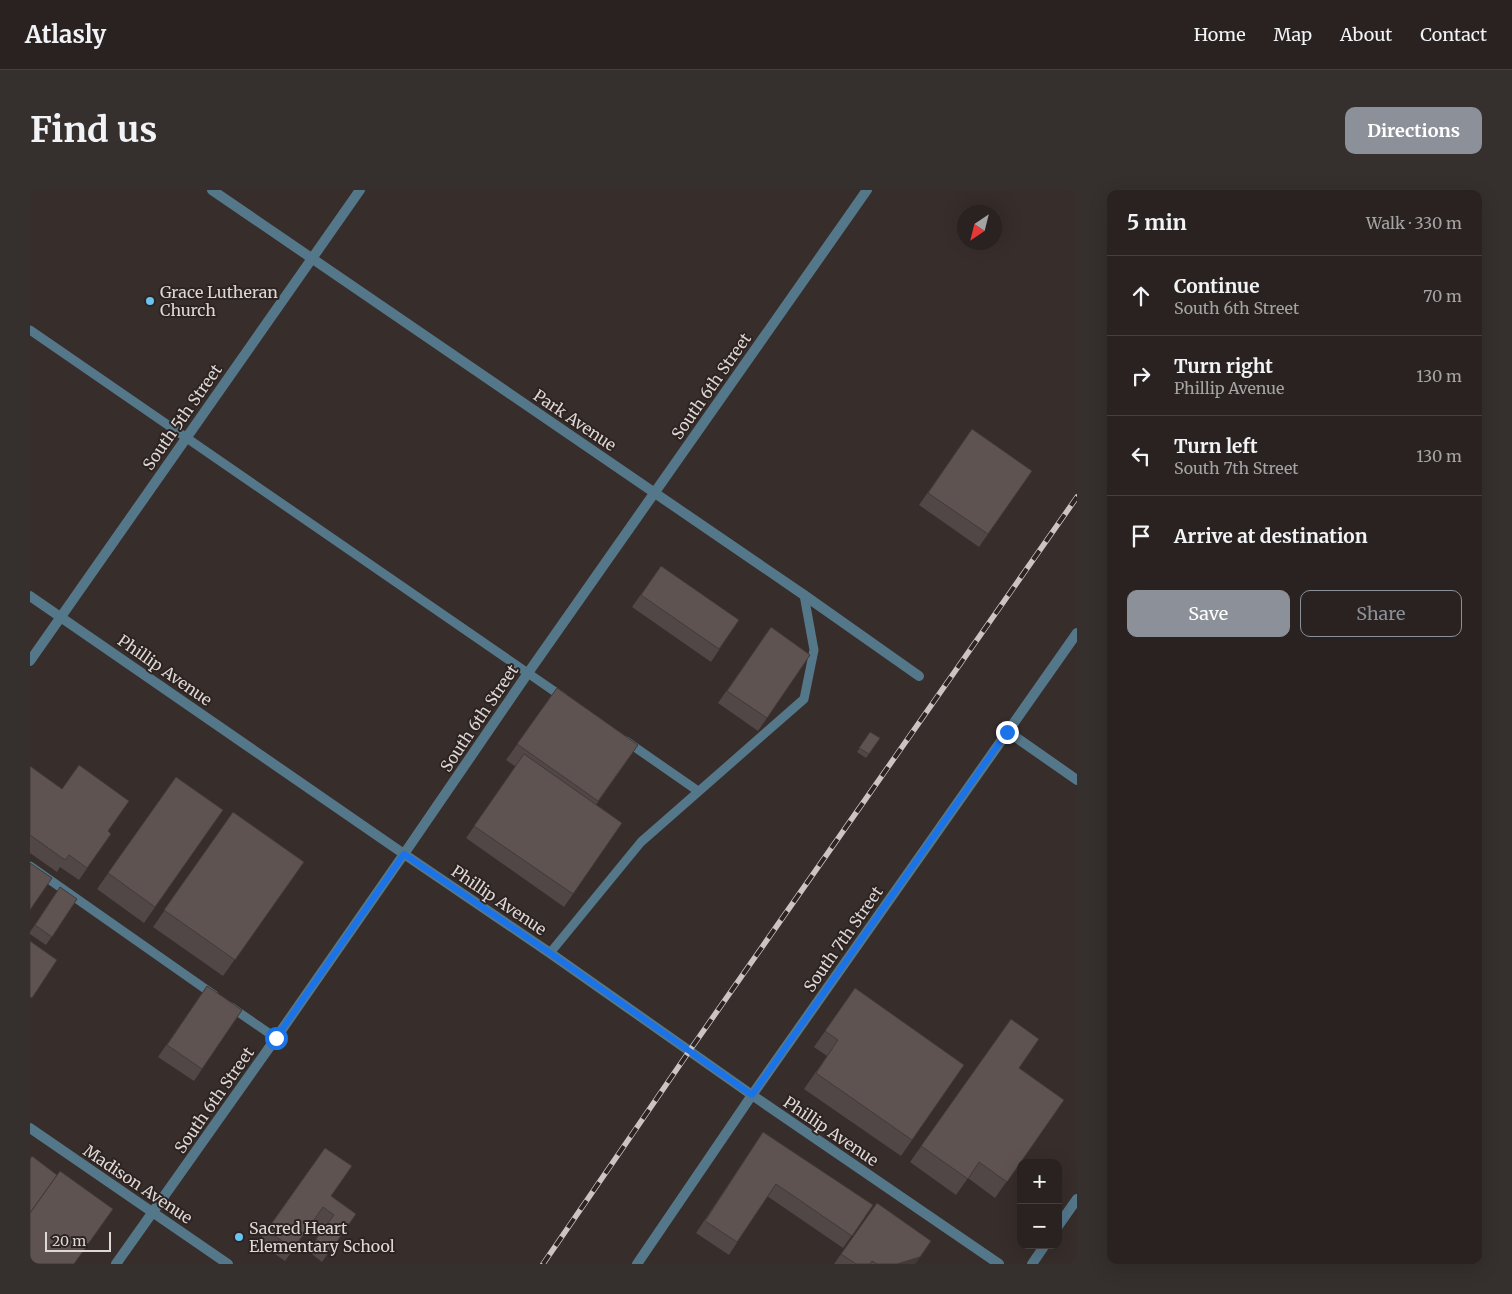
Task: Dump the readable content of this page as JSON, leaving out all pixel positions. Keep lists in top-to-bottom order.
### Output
{
  "streets": {
    "street": [
      "South 6th Street",
      "South 5th Street",
      "Park Avenue",
      "Phillip Avenue",
      "South 7th Street",
      "Madison Avenue"
    ]
  },
  "crossings": [
    ["South 6th Street", "Park Avenue"],
    ["South 6th Street", "Phillip Avenue"],
    ["South 6th Street", "Madison Avenue"],
    ["South 5th Street", "Park Avenue"],
    ["South 5th Street", "Phillip Avenue"],
    ["Phillip Avenue", "South 7th Street"]
  ],
  "places": ["Grace Lutheran Church", "Sacred Heart Elementary School"],
  "scale_bar": "20 m",
  "north": "bottom left",
  "page": {
    "header": "Atlasly",
    "nav": [
      "Home",
      "Map",
      "About",
      "Contact"
    ],
    "buttons": [
      "Directions",
      ["Save", "Share"]
    ],
    "title": "Find us",
    "heading": ["5 min", "Walk · 330 m"],
    "list": [
      ["Continue", "South 6th Street", "70 m"],
      ["Turn right", "Phillip Avenue", "130 m"],
      ["Turn left", "South 7th Street", "130 m"],
      "Arrive at destination"
    ],
    "map_buttons": ["+", "−"],
    "scale": "20 m"
  }
}
